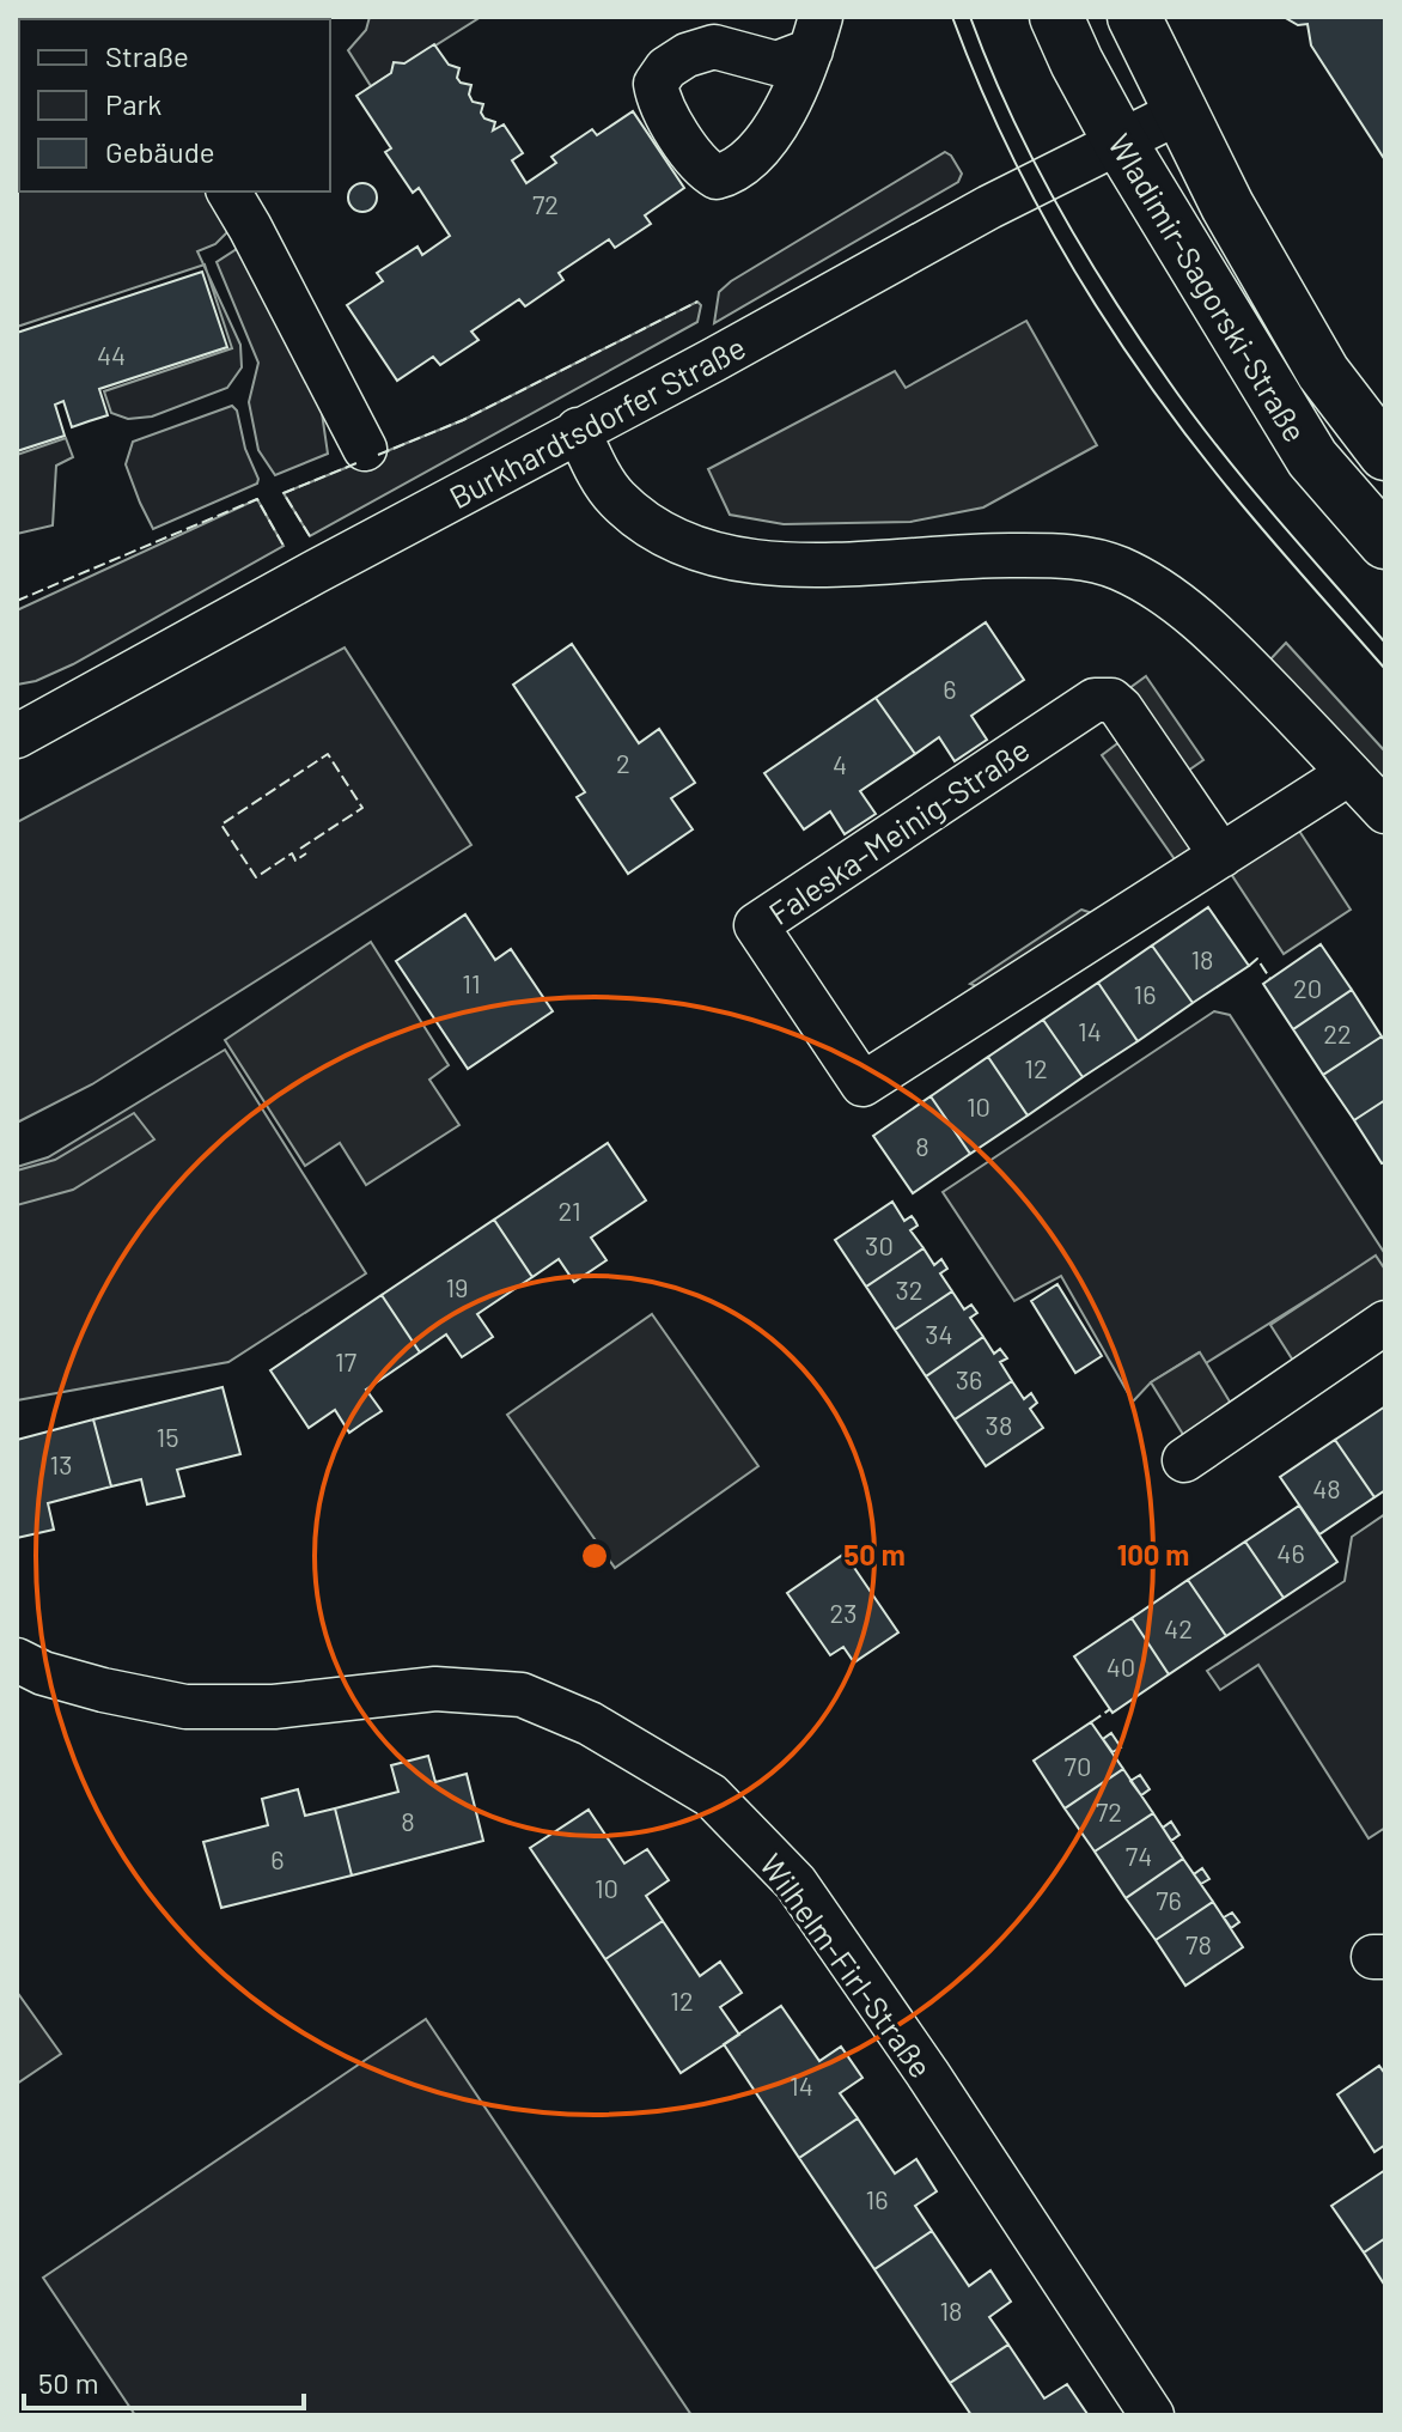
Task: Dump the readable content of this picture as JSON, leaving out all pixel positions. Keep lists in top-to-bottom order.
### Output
{
  "streets": {
    "main road": ["Wladimir-Sagorski-Straße"],
    "street": ["Burkhardtsdorfer Straße", "Faleska-Meinig-Straße", "Wilhelm-Firl-Straße"]
  },
  "crossings": [
    ["Wladimir-Sagorski-Straße", "Burkhardtsdorfer Straße"]
  ],
  "house_numbers": [
    "72",
    "44",
    "6",
    "2",
    "4",
    "18",
    "11",
    "20",
    "16",
    "14",
    "22",
    "12",
    "10",
    "8",
    "21",
    "30",
    "19",
    "32",
    "34",
    "17",
    "36",
    "38",
    "15",
    "13",
    "48",
    "46",
    "23",
    "42",
    "40",
    "70",
    "72",
    "8",
    "74",
    "6",
    "10",
    "76",
    "78",
    "12",
    "14",
    "16",
    "18"
  ],
  "legend": ["Straße", "Park", "Gebäude"],
  "scale_bar": "50 m",
  "rings": ["50 m", "100 m"]
}
